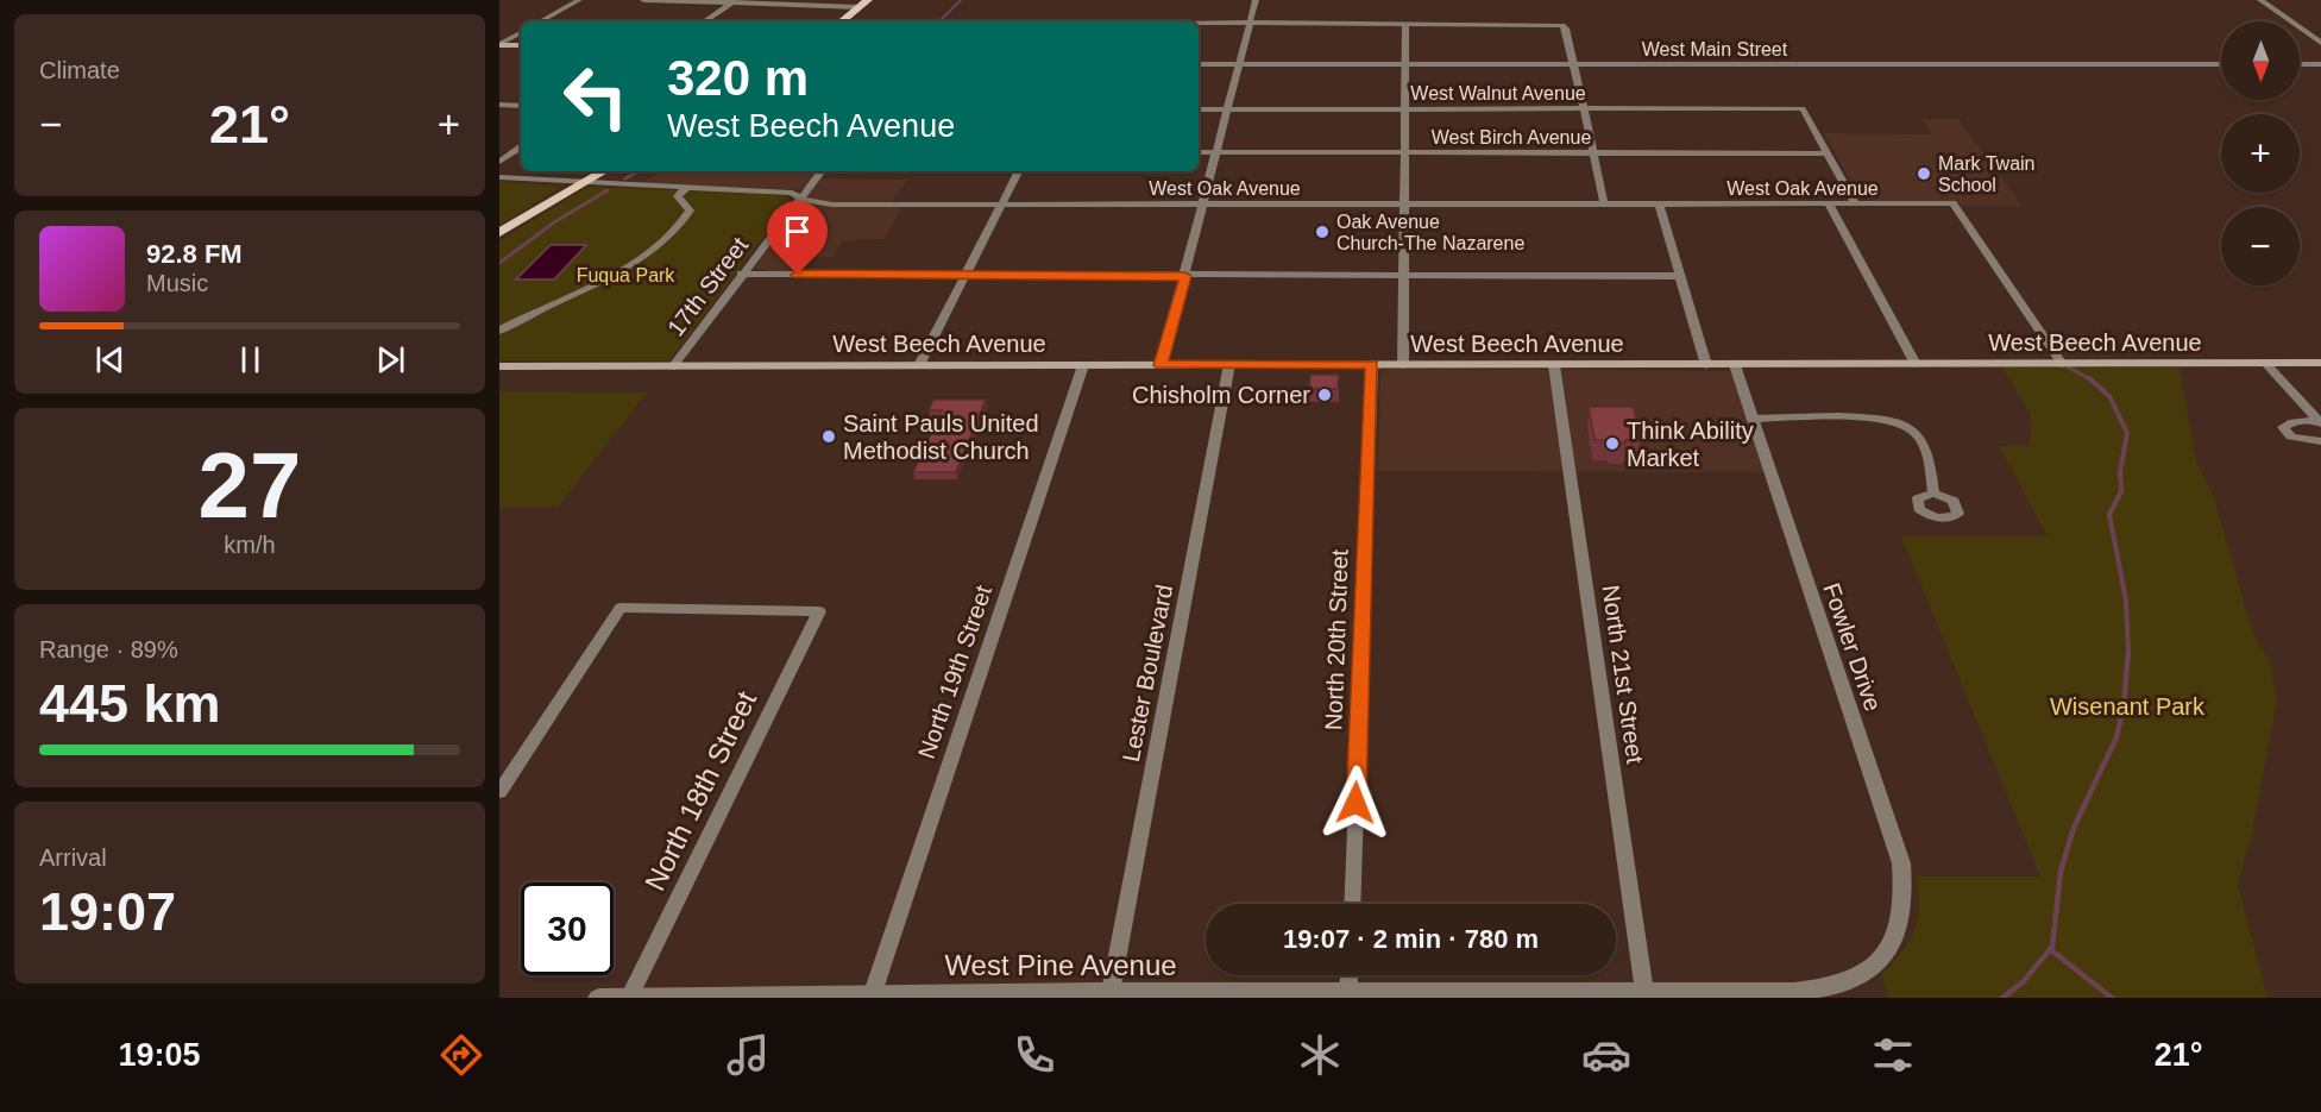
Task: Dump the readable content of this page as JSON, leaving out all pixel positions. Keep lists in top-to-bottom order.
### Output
{
  "streets": {
    "main road": ["West Beech Avenue"],
    "street": [
      "West Main Street",
      "West Walnut Avenue",
      "West Birch Avenue",
      "West Oak Avenue",
      "17th Street",
      "North 20th Street",
      "Fowler Drive",
      "North 19th Street",
      "Lester Boulevard",
      "North 21st Street",
      "North 18th Street",
      "West Pine Avenue"
    ]
  },
  "crossings": [
    ["West Walnut Avenue", "West Birch Avenue"],
    ["West Oak Avenue", "17th Street"],
    ["West Oak Avenue", "West Beech Avenue"],
    ["17th Street", "West Beech Avenue"],
    ["West Beech Avenue", "North 20th Street"],
    ["West Beech Avenue", "Fowler Drive"],
    ["West Beech Avenue", "North 19th Street"],
    ["West Beech Avenue", "Lester Boulevard"],
    ["West Beech Avenue", "North 21st Street"],
    ["Fowler Drive", "West Pine Avenue"],
    ["North 19th Street", "West Pine Avenue"],
    ["Lester Boulevard", "West Pine Avenue"],
    ["North 21st Street", "West Pine Avenue"],
    ["North 18th Street", "West Pine Avenue"]
  ],
  "parks": ["Fuqua Park", "Wisenant Park"],
  "places": [
    "Mark Twain School",
    "Oak Avenue Church-The Nazarene",
    "Chisholm Corner",
    "Saint Pauls United Methodist Church",
    "Think Ability Market"
  ],
  "north": "bottom",
  "page": {
    "tile": [
      "Climate",
      ["27", "km/h"],
      ["Range · 89%", "445 km"],
      ["Arrival", "19:07"]
    ],
    "map_buttons": ["+", "−"],
    "turn": ["320 m", "West Beech Avenue"],
    "heat": ["−", "21°", "+"],
    "song": ["92.8 FM", "Music"],
    "limit": "30",
    "trip": "19:07 · 2 min · 780 m",
    "tabs": ["19:05", "21°"]
  }
}
